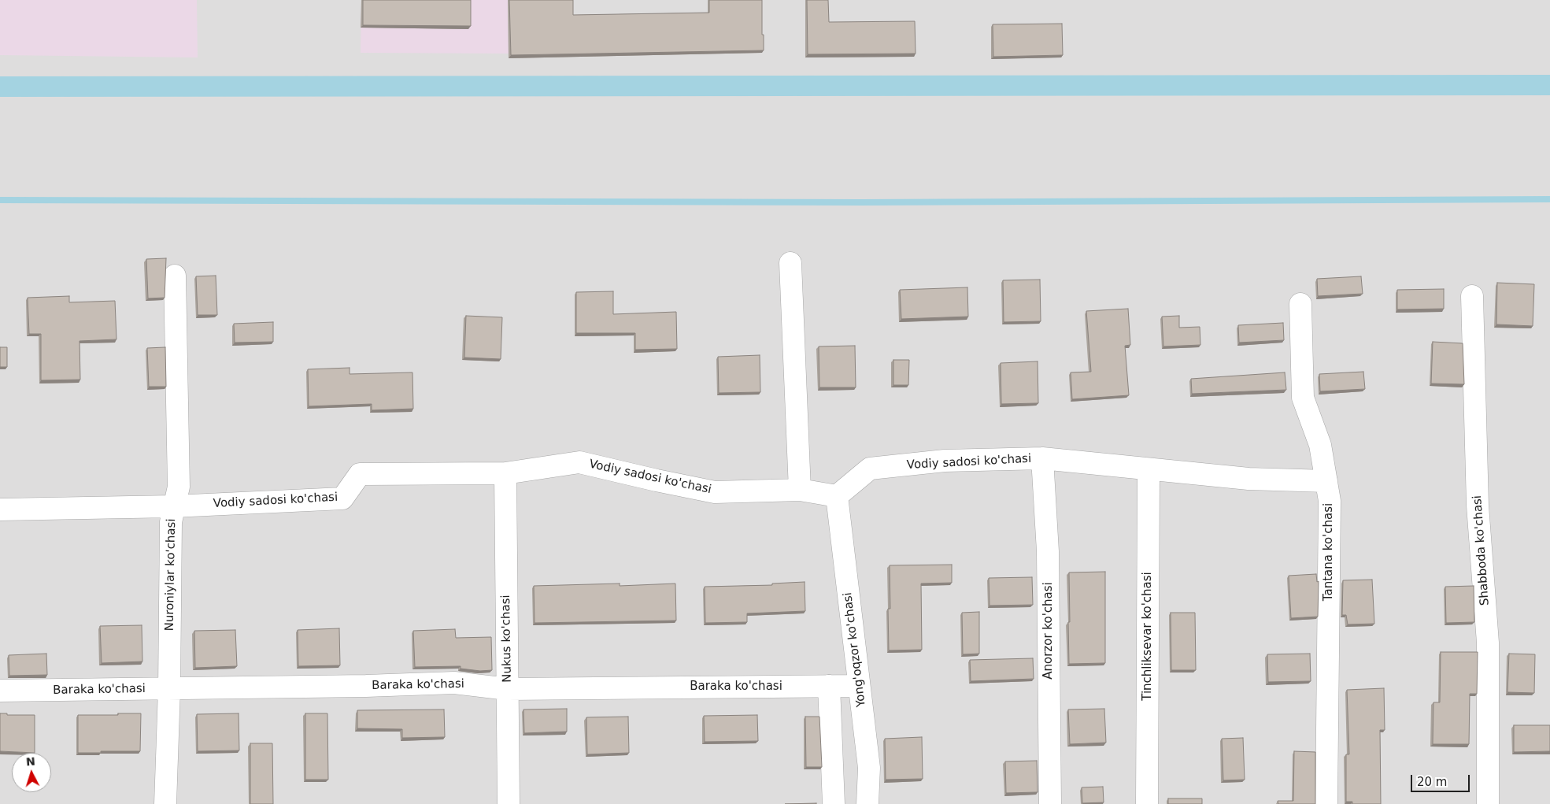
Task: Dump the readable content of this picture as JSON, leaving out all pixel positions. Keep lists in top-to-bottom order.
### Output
{
  "streets": {
    "street": [
      "Vodiy sadosi ko'chasi",
      "Shabboda ko'chasi",
      "Tantana ko'chasi",
      "Nuroniylar ko'chasi",
      "Anorzor ko'chasi",
      "Tinchliksevar ko'chasi",
      "Nukus ko'chasi",
      "Yong'oqzor ko'chasi",
      "Baraka ko'chasi"
    ]
  },
  "crossings": [
    ["Vodiy sadosi ko'chasi", "Tantana ko'chasi"],
    ["Vodiy sadosi ko'chasi", "Nuroniylar ko'chasi"],
    ["Vodiy sadosi ko'chasi", "Anorzor ko'chasi"],
    ["Vodiy sadosi ko'chasi", "Tinchliksevar ko'chasi"],
    ["Vodiy sadosi ko'chasi", "Nukus ko'chasi"],
    ["Vodiy sadosi ko'chasi", "Yong'oqzor ko'chasi"],
    ["Nuroniylar ko'chasi", "Baraka ko'chasi"],
    ["Nukus ko'chasi", "Baraka ko'chasi"],
    ["Yong'oqzor ko'chasi", "Baraka ko'chasi"]
  ],
  "scale_bar": "20 m",
  "north": "top"
}
